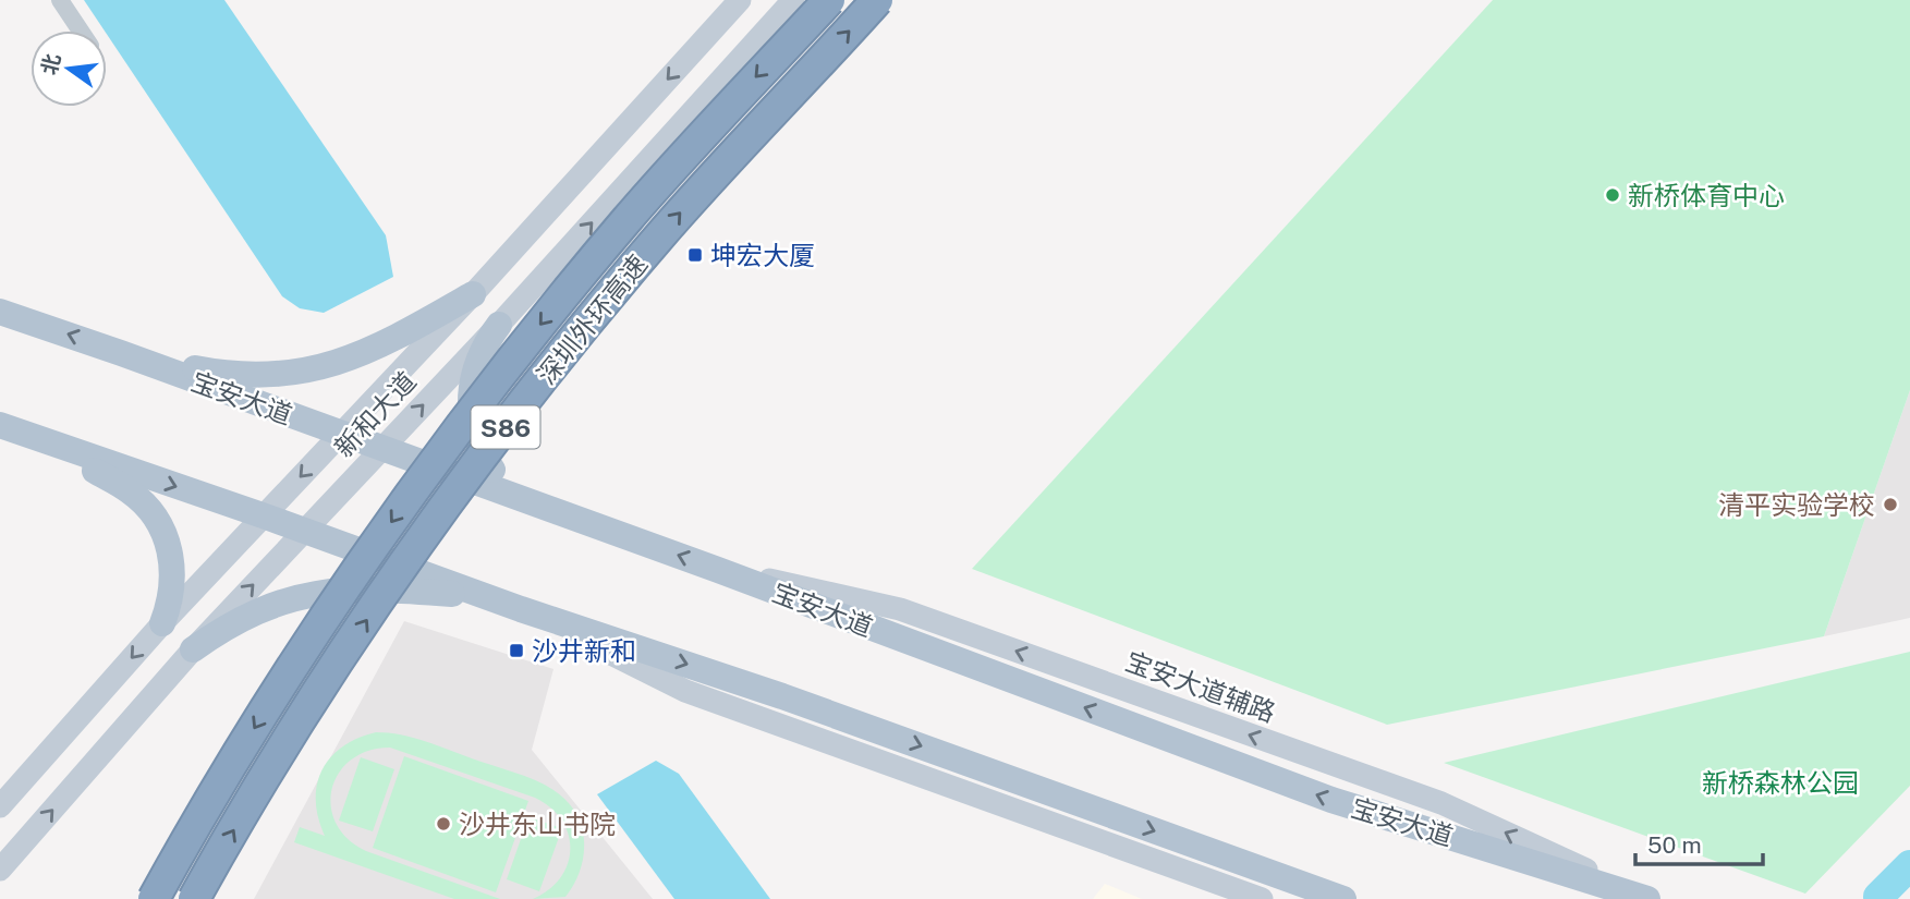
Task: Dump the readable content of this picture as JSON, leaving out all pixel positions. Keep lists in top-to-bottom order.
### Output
{
  "streets": {
    "highway": ["深圳外环高速", "S86"],
    "main road": ["宝安大道", "新和大道"]
  },
  "crossings": [
    ["宝安大道", "新和大道"]
  ],
  "parks": ["新桥森林公园"],
  "places": {
    "other": ["新桥体育中心", "清平实验学校", "沙井东山书院"],
    "transit": ["坤宏大厦", "沙井新和"]
  },
  "scale_bar": "50 m",
  "north": "left"
}
